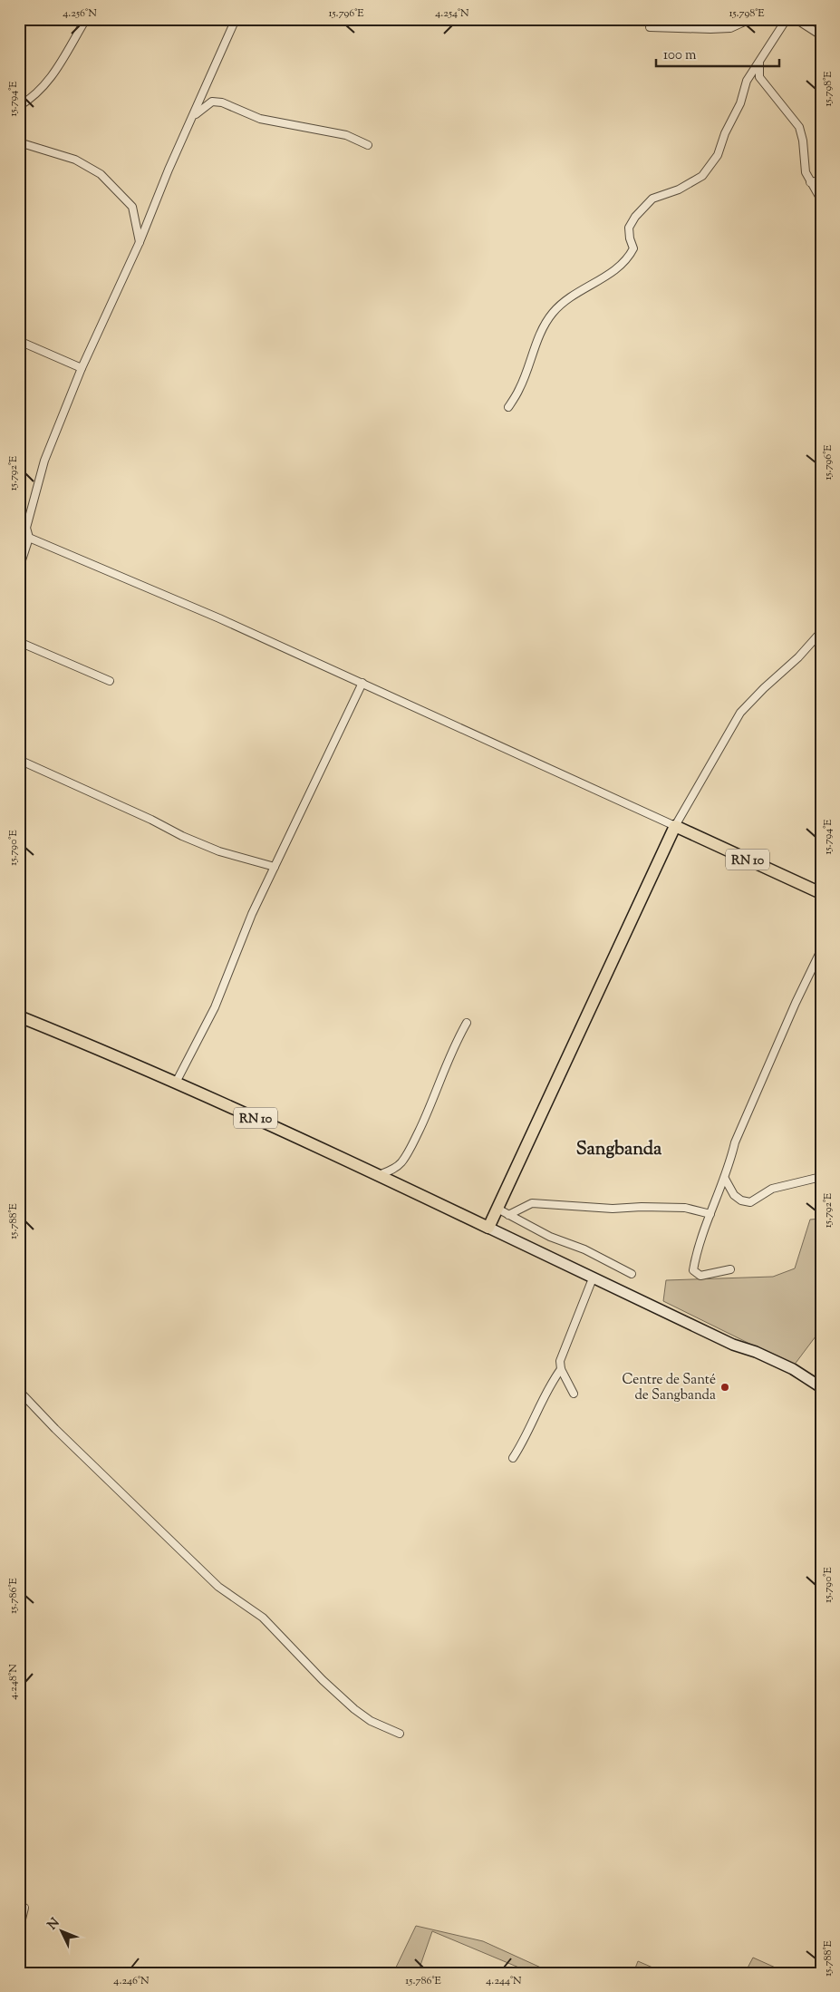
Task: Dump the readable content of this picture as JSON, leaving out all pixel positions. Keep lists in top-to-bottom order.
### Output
{
  "streets": {
    "main road": ["RN 10"]
  },
  "districts": ["Sangbanda"],
  "places": ["Centre de Santé de Sangbanda"],
  "scale_bar": "100 m",
  "north": "top left",
  "coordinates": [
    "4.256°N",
    "15.796°E",
    "4.254°N",
    "15.798°E",
    "15.794°E",
    "15.792°E",
    "15.790°E",
    "15.788°E",
    "15.786°E",
    "4.248°N",
    "4.246°N",
    "4.244°N"
  ]
}
